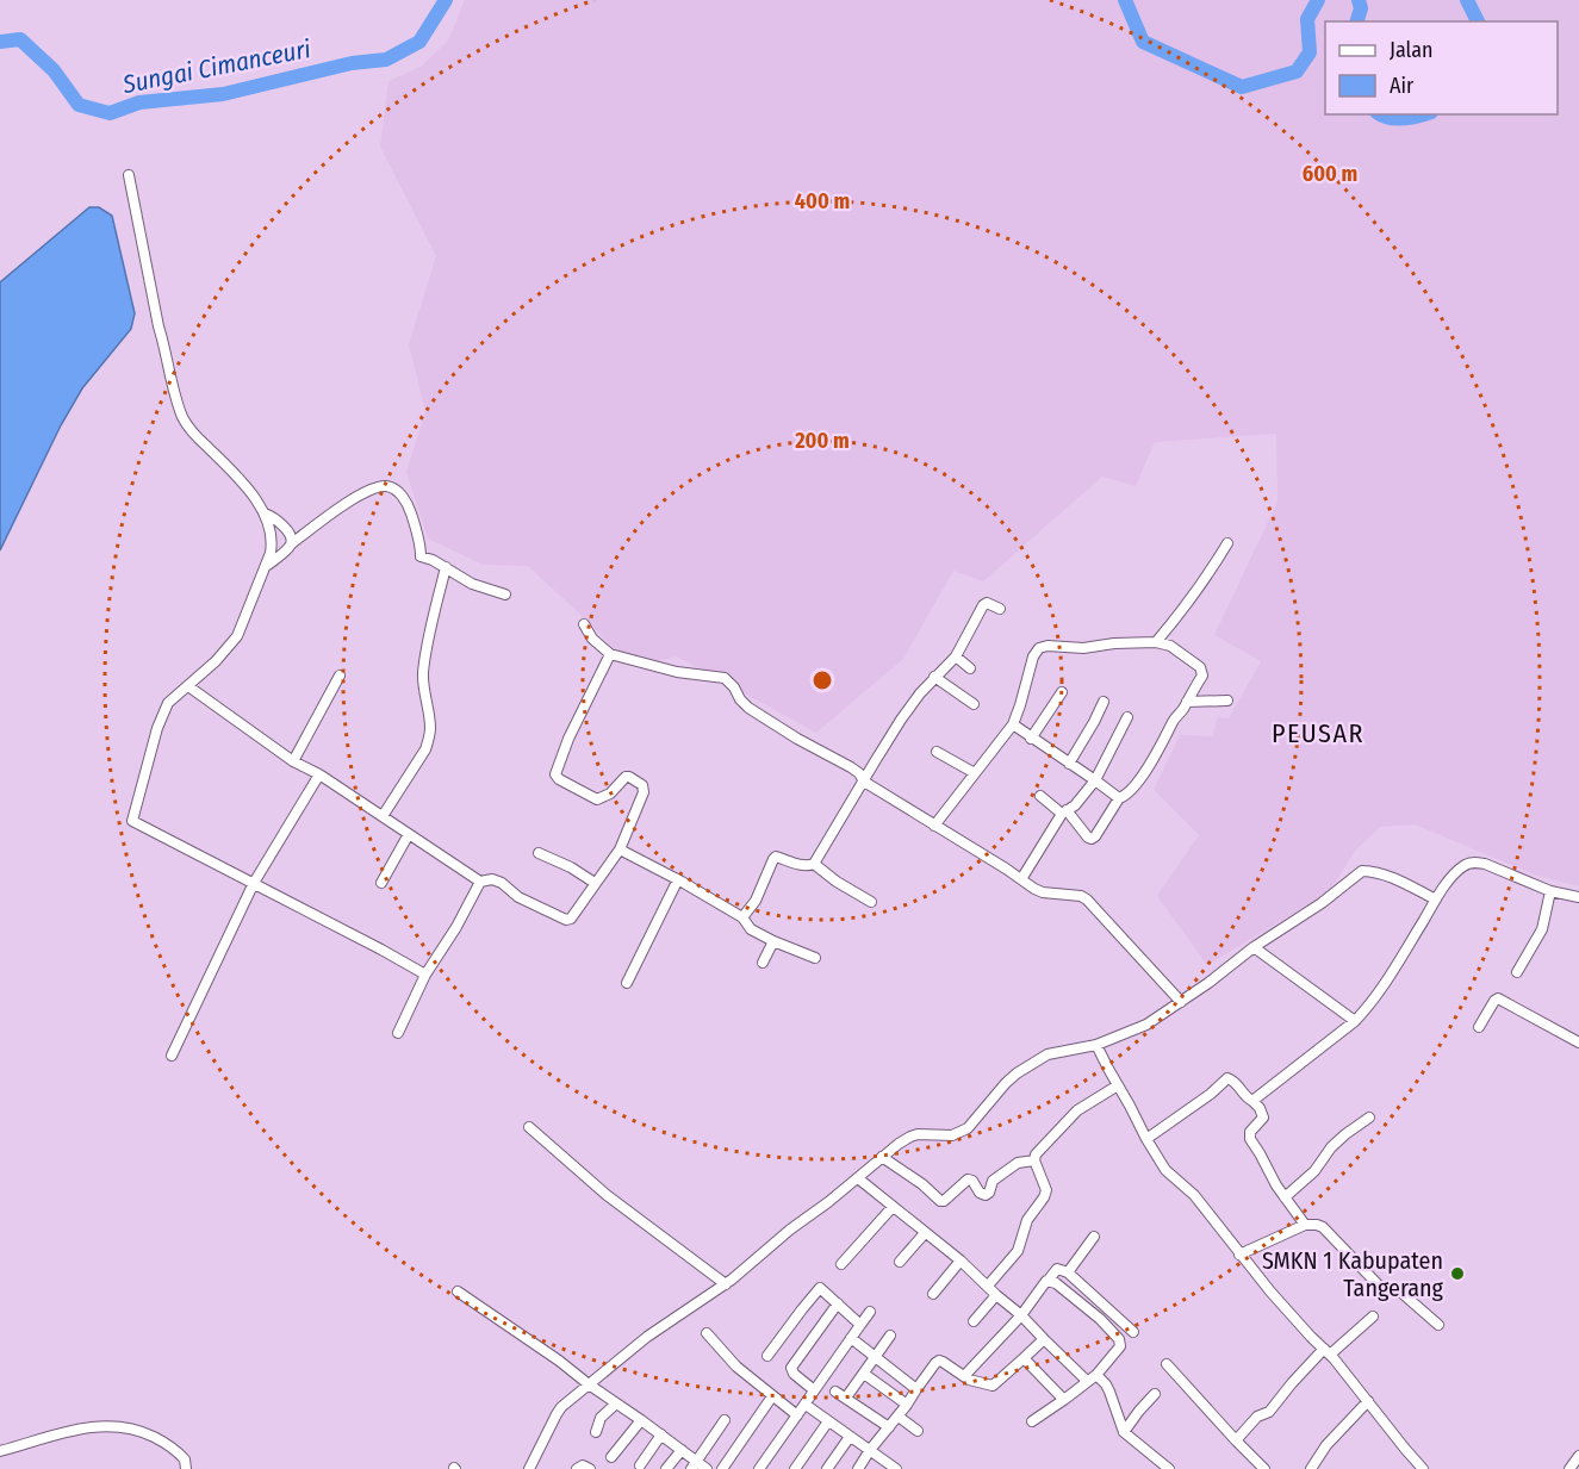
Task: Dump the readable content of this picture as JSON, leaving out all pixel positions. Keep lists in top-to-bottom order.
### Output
{
  "districts": ["PEUSAR"],
  "water": ["Sungai Cimanceuri"],
  "places": ["SMKN 1 Kabupaten Tangerang"],
  "legend": ["Jalan", "Air"],
  "rings": ["600 m", "400 m", "200 m"]
}
